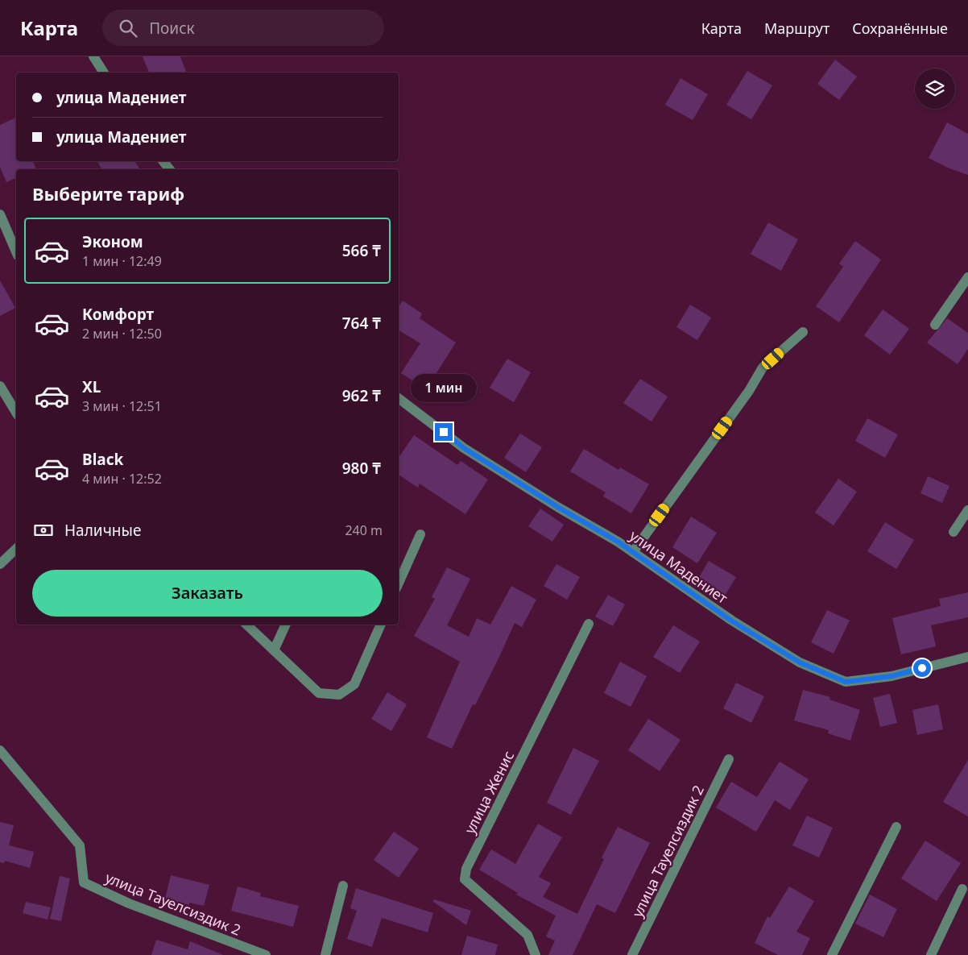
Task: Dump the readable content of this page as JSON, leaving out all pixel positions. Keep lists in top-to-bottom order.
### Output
{
  "streets": {
    "street": ["улица Мадениет", "улица Женис", "улица Тауелсиздик 2"]
  },
  "page": {
    "header": "Карта",
    "search": "Поиск",
    "nav": ["Карта", "Маршрут", "Сохранённые"],
    "banner": ["улица Мадениет", "улица Мадениет"],
    "heading": "Выберите тариф",
    "list": [
      {
        "name": "Эконом",
        "note": "1 мин · 12:49",
        "value": "566 ₸"
      },
      {
        "name": "Комфорт",
        "note": "2 мин · 12:50",
        "value": "764 ₸"
      },
      {
        "name": "XL",
        "note": "3 мин · 12:51",
        "value": "962 ₸"
      },
      {
        "name": "Black",
        "note": "4 мин · 12:52",
        "value": "980 ₸"
      }
    ],
    "bubble": "1 мин",
    "pay": ["Наличные", "240 m"],
    "buttons": "Заказать"
  }
}
